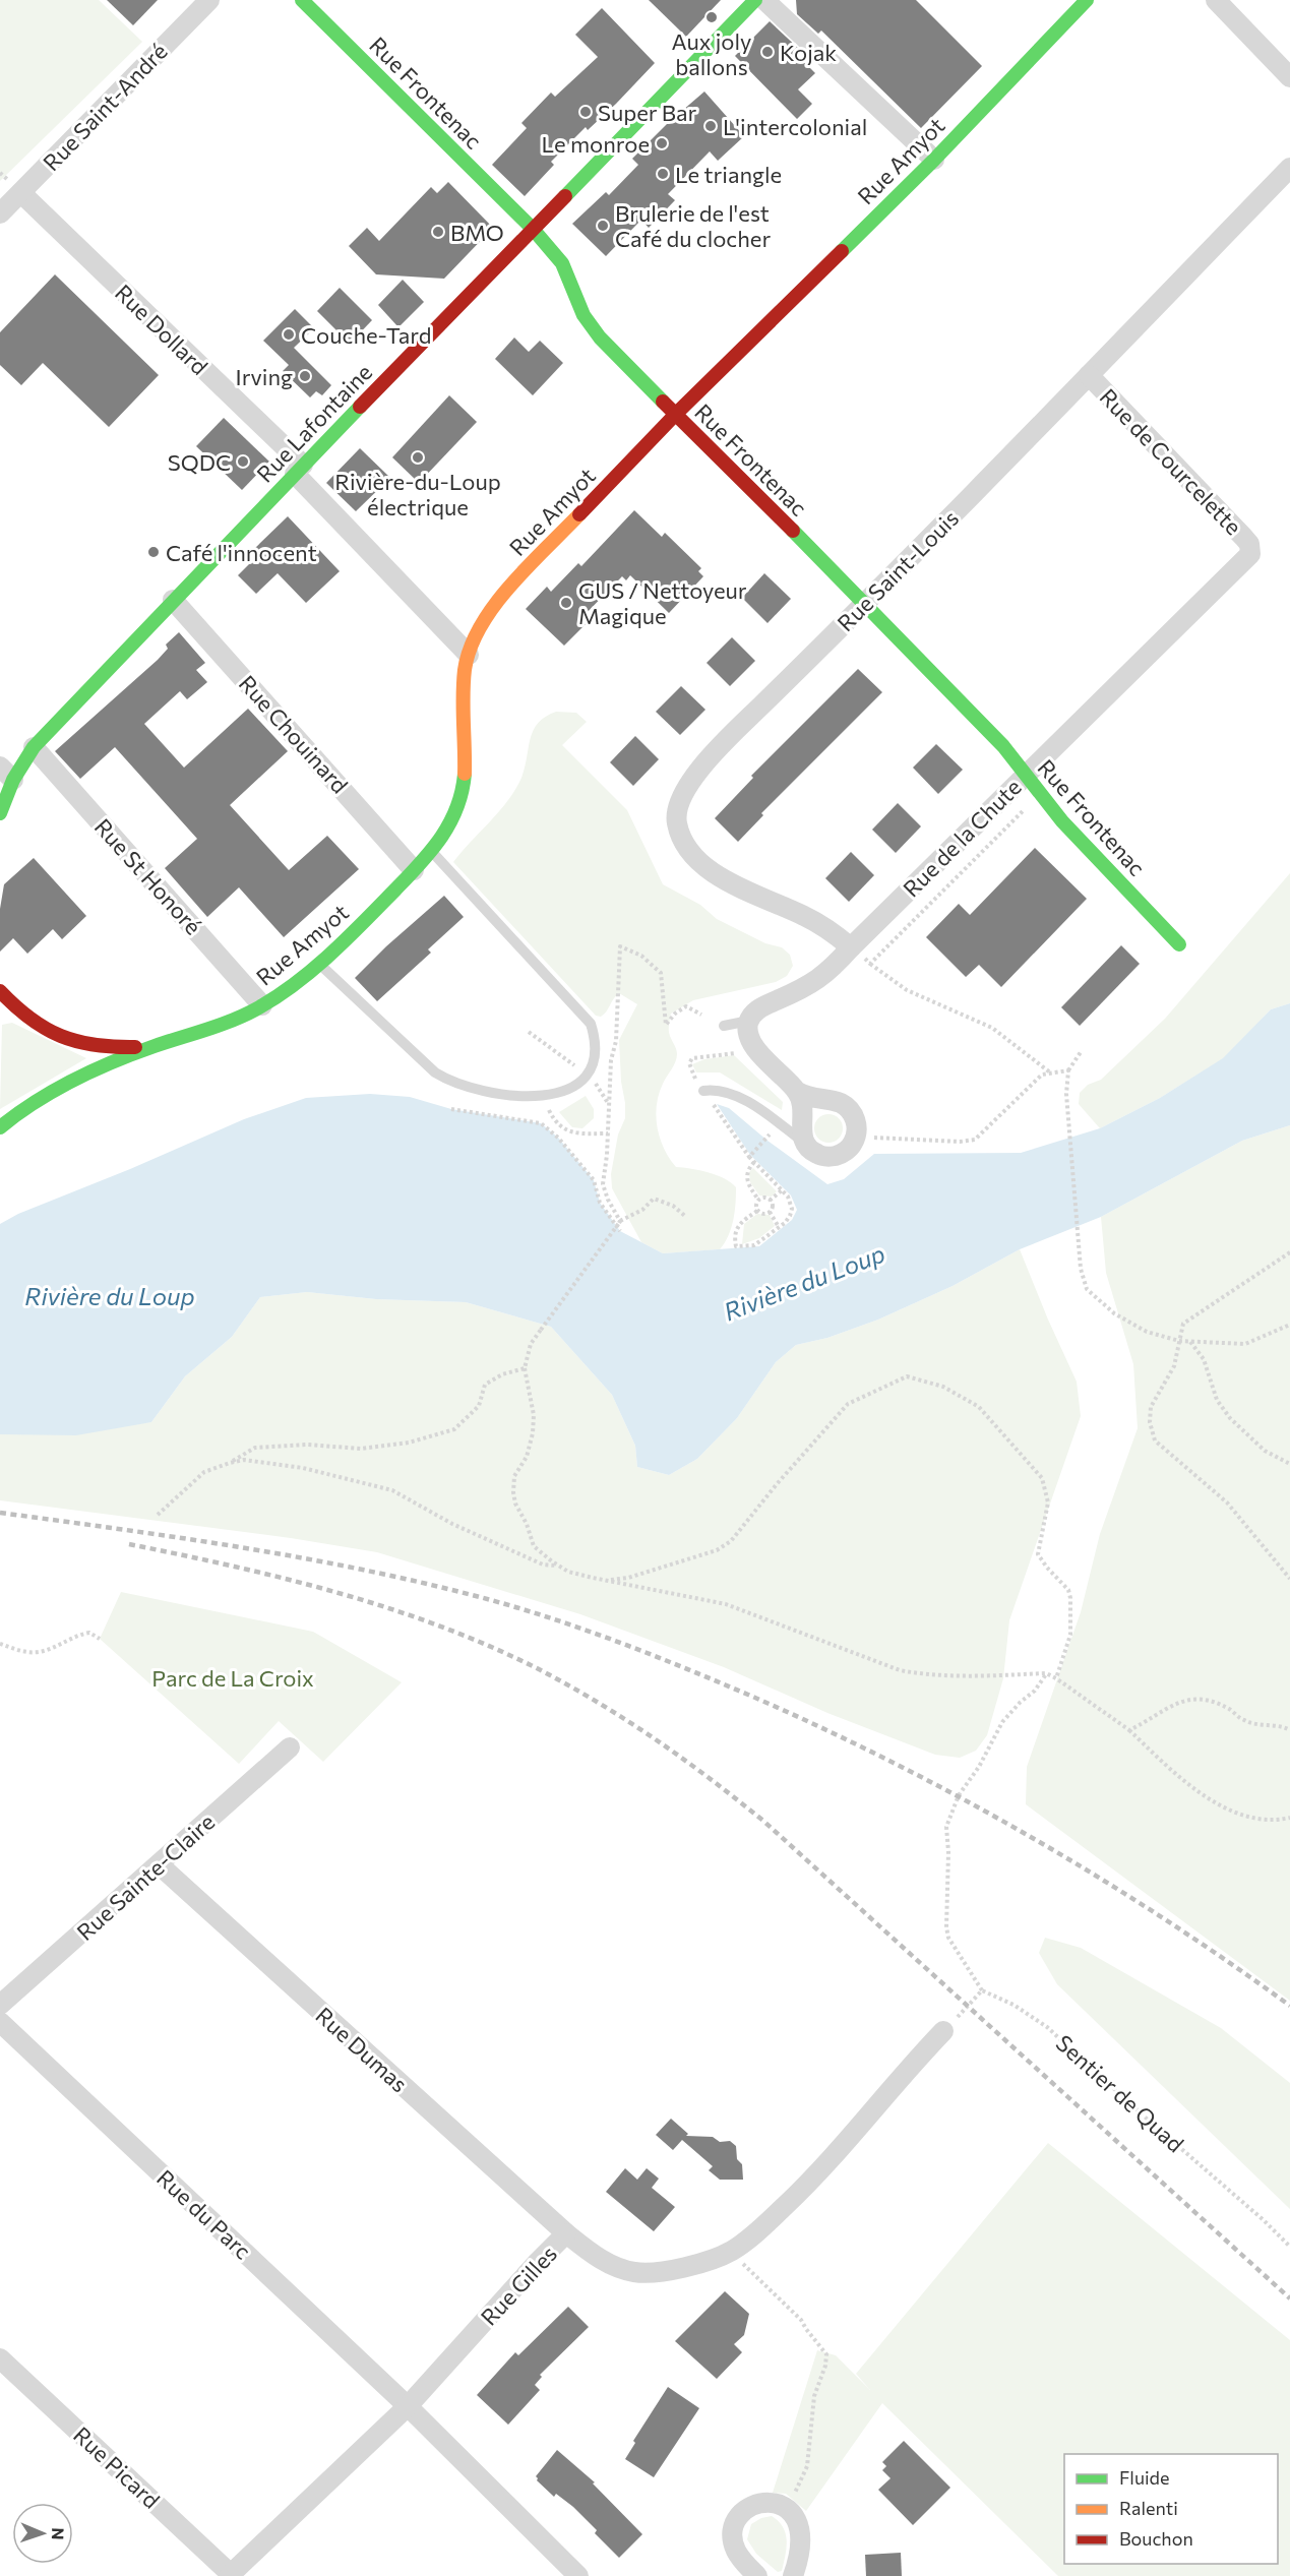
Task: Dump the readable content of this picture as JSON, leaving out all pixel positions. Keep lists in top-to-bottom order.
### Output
{
  "streets": {
    "main road": ["Rue Frontenac", "Rue Amyot", "Rue Lafontaine"],
    "street": [
      "Rue Saint-André",
      "Rue Dollard",
      "Rue de Courcelette",
      "Rue Saint-Louis",
      "Rue Chouinard",
      "Rue de la Chute",
      "Rue St Honoré",
      "Rue Sainte-Claire",
      "Rue Dumas",
      "Rue du Parc",
      "Rue Gilles",
      "Rue Picard"
    ],
    "path": ["Sentier de Quad"]
  },
  "crossings": [
    ["Rue Frontenac", "Rue Amyot"],
    ["Rue Frontenac", "Rue Lafontaine"],
    ["Rue Frontenac", "Rue Saint-Louis"],
    ["Rue Frontenac", "Rue de la Chute"],
    ["Rue Saint-André", "Rue Dollard"],
    ["Rue Amyot", "Rue Dollard"],
    ["Rue Amyot", "Rue Chouinard"],
    ["Rue Amyot", "Rue St Honoré"],
    ["Rue Dollard", "Rue Lafontaine"],
    ["Rue Lafontaine", "Rue Chouinard"],
    ["Rue Lafontaine", "Rue St Honoré"],
    ["Rue de Courcelette", "Rue Saint-Louis"],
    ["Rue de Courcelette", "Rue de la Chute"],
    ["Rue Saint-Louis", "Rue de la Chute"],
    ["Rue Sainte-Claire", "Rue Dumas"],
    ["Rue Dumas", "Rue Gilles"],
    ["Rue du Parc", "Rue Gilles"],
    ["Rue Gilles", "Rue Picard"]
  ],
  "water": ["Rivière du Loup"],
  "parks": ["Parc de La Croix"],
  "places": [
    "Aux joly ballons",
    "Kojak",
    "Super Bar",
    "L'intercolonial",
    "Le monroe",
    "Le triangle",
    "Brulerie de l'est Café du clocher",
    "BMO",
    "Couche-Tard",
    "Irving",
    "Rivière-du-Loup électrique",
    "SQDC",
    "Café l'innocent",
    "GUS / Nettoyeur Magique"
  ],
  "legend": ["Fluide", "Ralenti", "Bouchon"],
  "north": "right"
}
